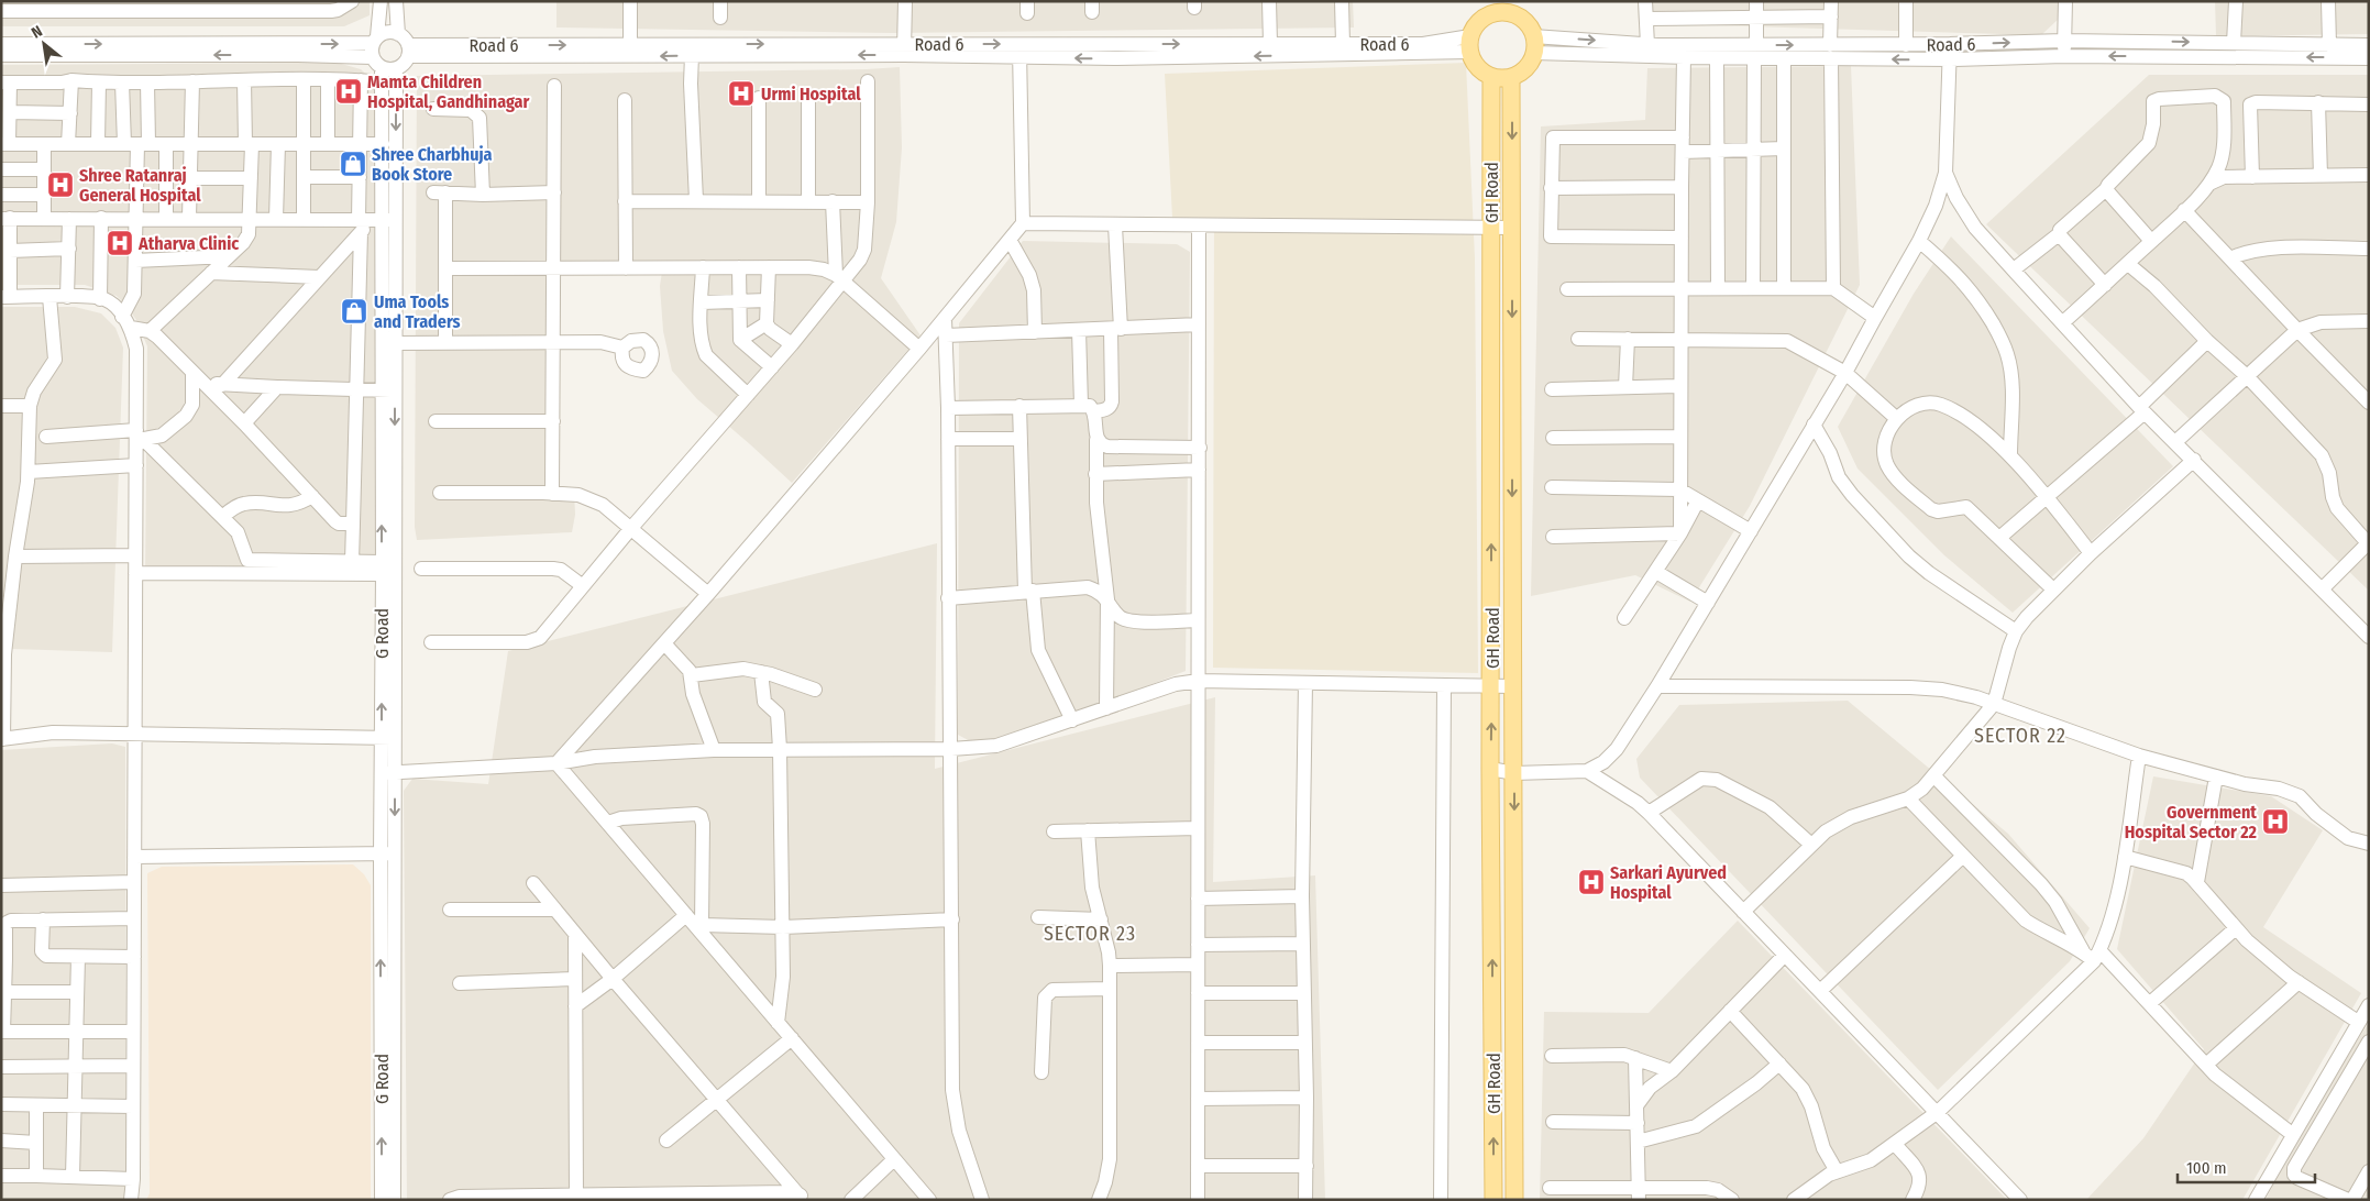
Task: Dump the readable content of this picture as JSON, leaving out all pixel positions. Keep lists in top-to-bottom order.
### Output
{
  "streets": {
    "main road": ["GH Road"],
    "street": ["Road 6", "G Road"]
  },
  "crossings": [
    ["Road 6", "GH Road"],
    ["Road 6", "G Road"]
  ],
  "districts": ["SECTOR 22", "SECTOR 23"],
  "places": {
    "hospital": [
      "Mamta Children Hospital, Gandhinagar",
      "Urmi Hospital",
      "Shree Ratanraj General Hospital",
      "Atharva Clinic",
      "Government Hospital Sector 22",
      "Sarkari Ayurved Hospital"
    ],
    "shop": ["Shree Charbhuja Book Store", "Uma Tools and Traders"]
  },
  "scale_bar": "100 m",
  "north": "top left"
}
